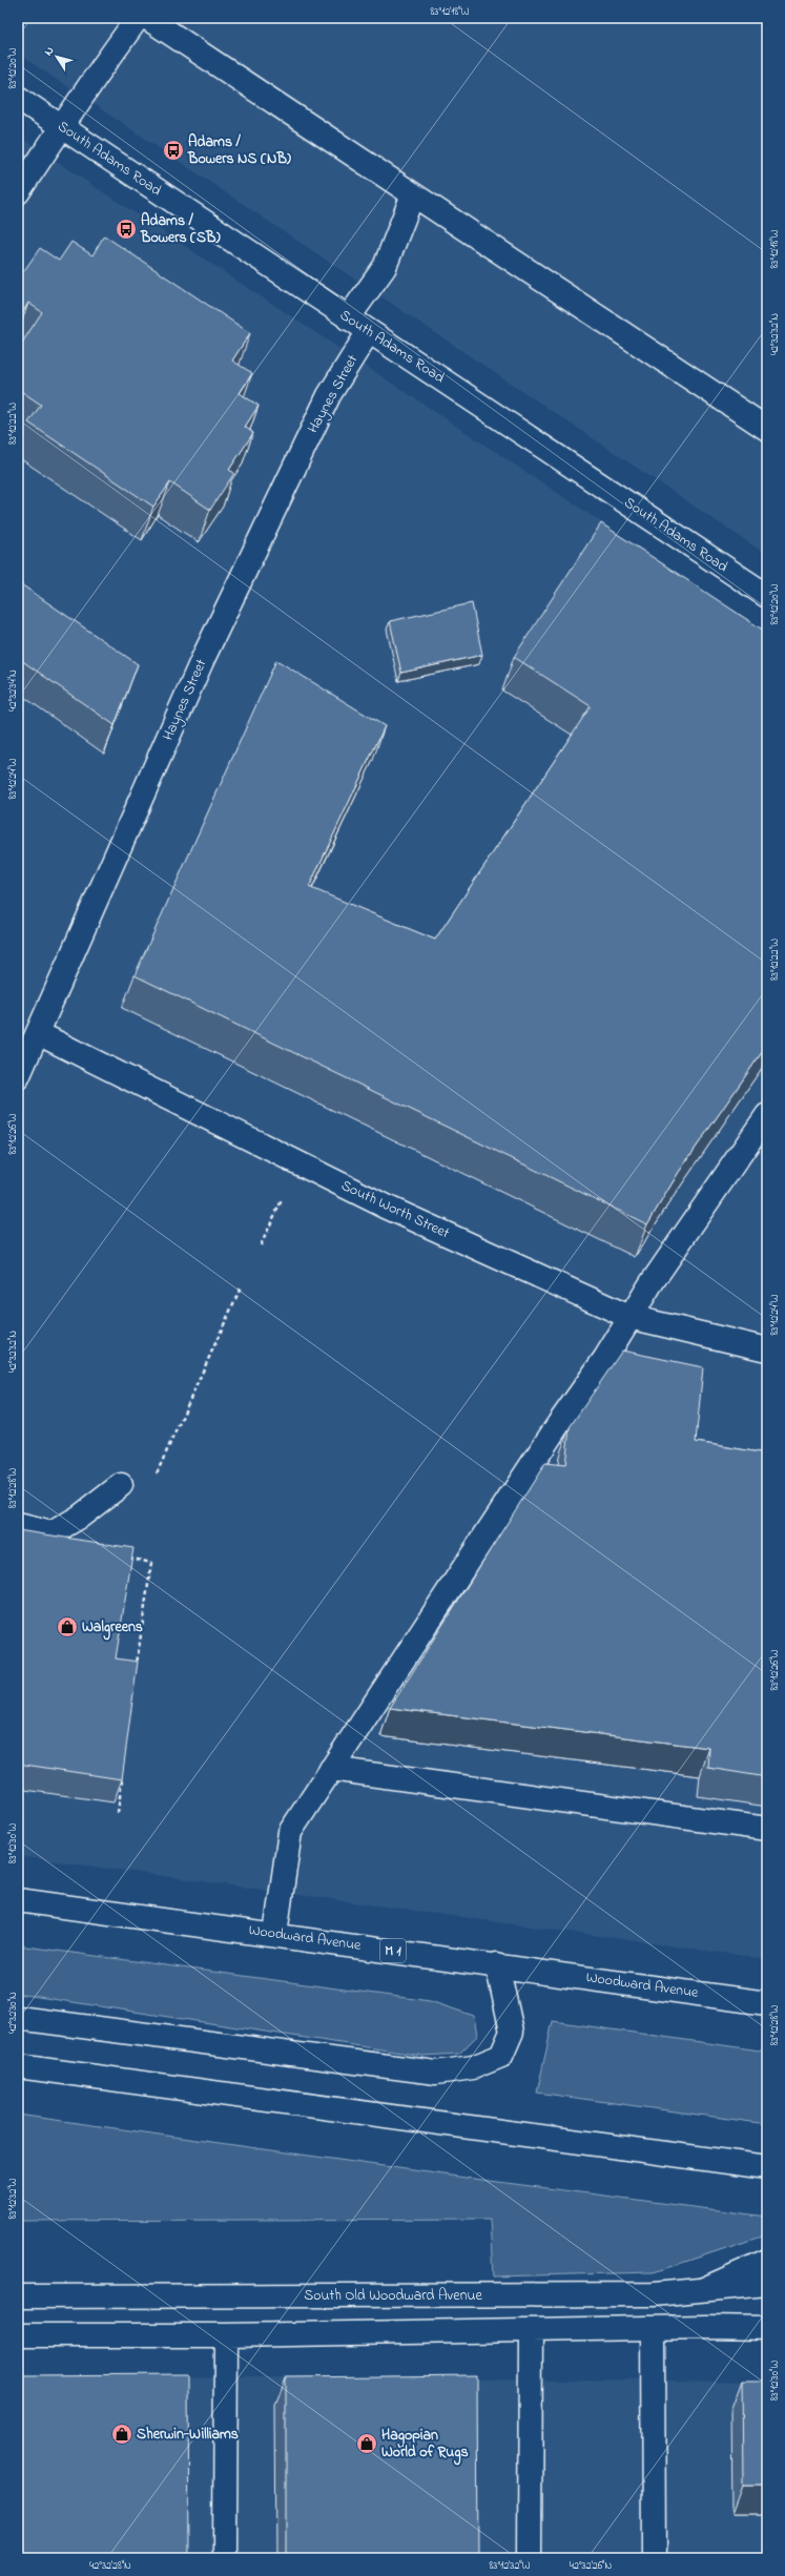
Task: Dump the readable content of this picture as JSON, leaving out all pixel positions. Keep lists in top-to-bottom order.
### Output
{
  "streets": {
    "street": [
      "South Adams Road",
      "Haynes Street",
      "South Worth Street",
      "Woodward Avenue",
      "M 1",
      "South Old Woodward Avenue"
    ]
  },
  "crossings": [
    ["South Adams Road", "Haynes Street"],
    ["Haynes Street", "South Worth Street"]
  ],
  "places": {
    "bus stop": ["Adams / Bowers NS (NB)", "Adams / Bowers (SB)"],
    "shop": ["Walgreens", "Sherwin-Williams", "Hagopian World of Rugs"]
  },
  "north": "top left",
  "coordinates": [
    "83°12'18\"W",
    "83°12'20\"W",
    "42°32'32\"N",
    "83°12'22\"W",
    "42°32'34\"N",
    "83°12'24\"W",
    "83°12'26\"W",
    "83°12'28\"W",
    "83°12'30\"W",
    "42°32'30\"N",
    "83°12'32\"W",
    "42°32'28\"N",
    "42°32'26\"N"
  ]
}
